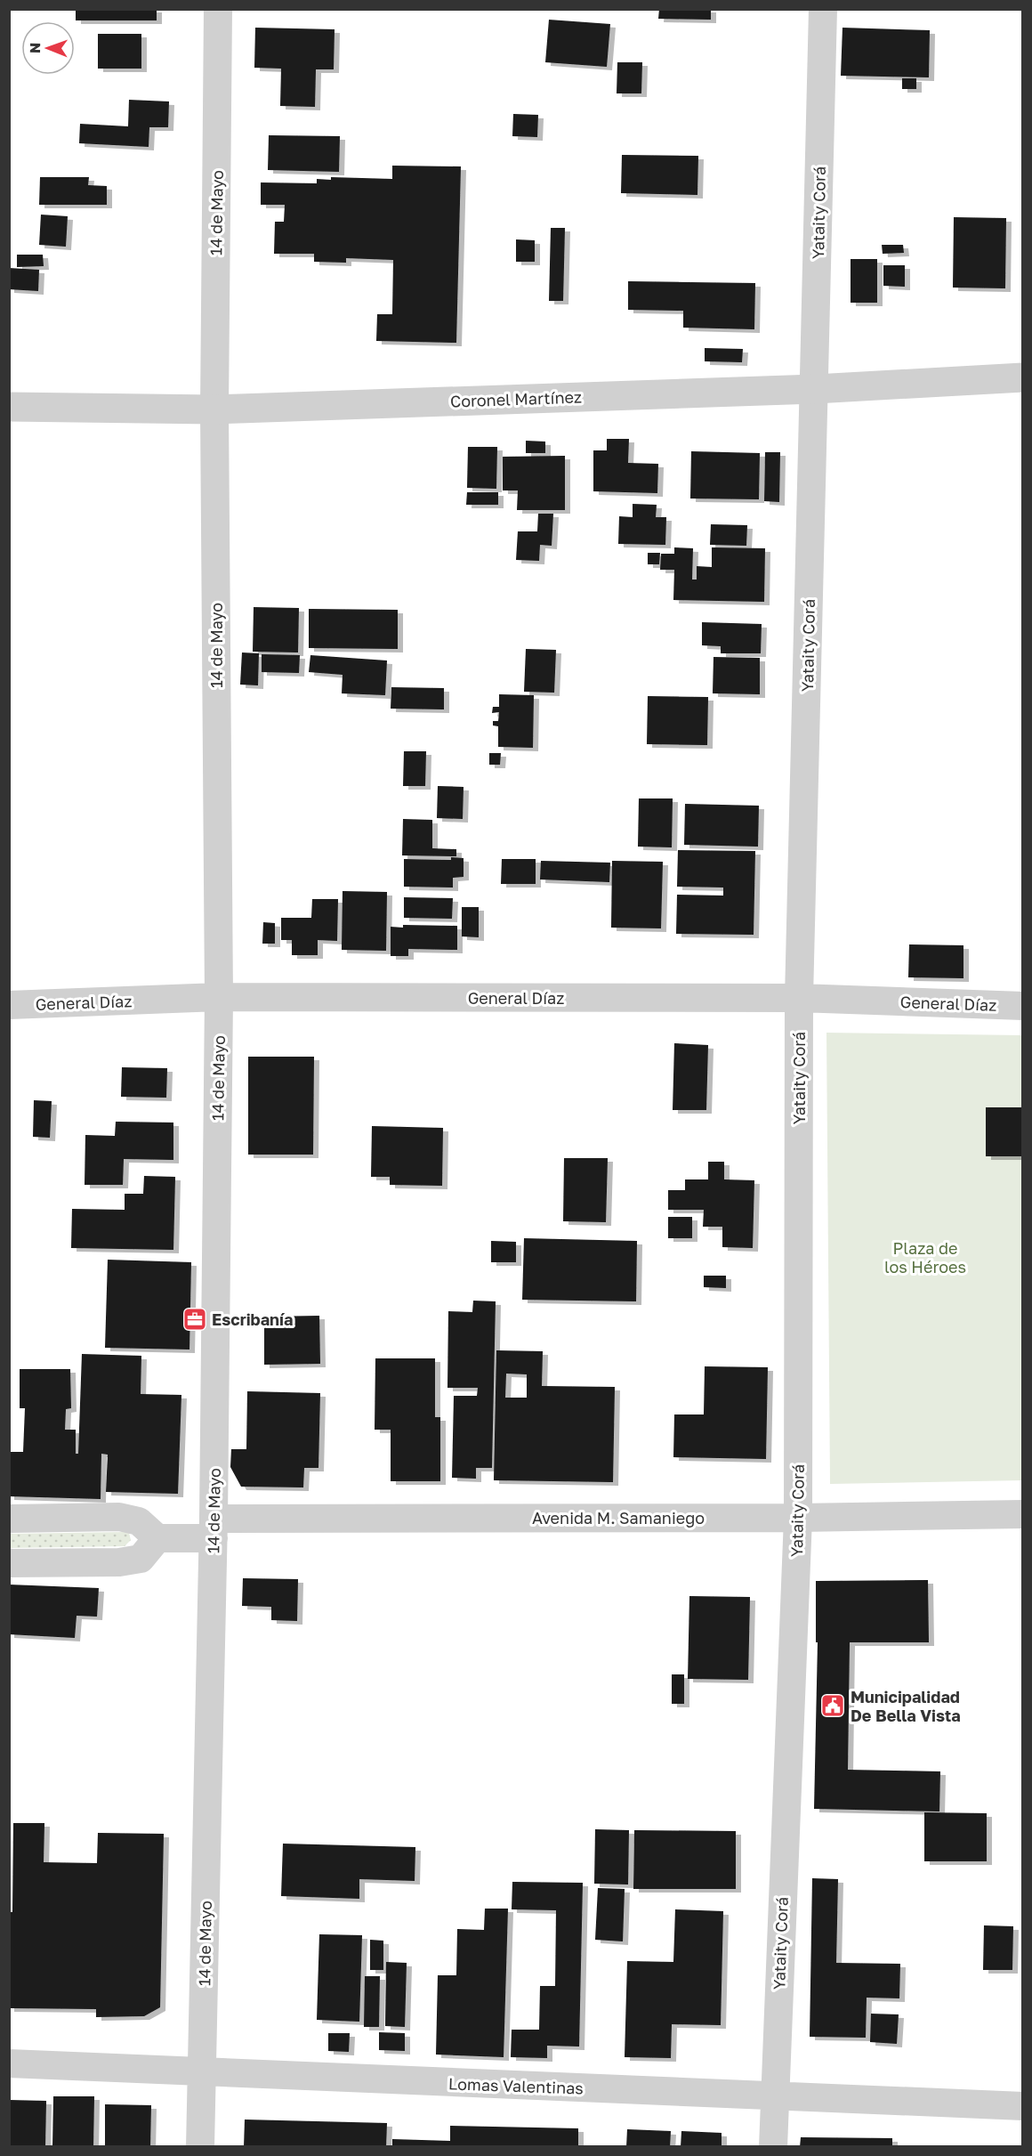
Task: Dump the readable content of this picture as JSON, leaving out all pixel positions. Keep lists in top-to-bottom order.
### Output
{
  "streets": {
    "street": [
      "14 de Mayo",
      "Yataity Corá",
      "Coronel Martínez",
      "General Díaz",
      "Avenida M. Samaniego",
      "Lomas Valentinas"
    ]
  },
  "crossings": [
    ["14 de Mayo", "Coronel Martínez"],
    ["14 de Mayo", "General Díaz"],
    ["14 de Mayo", "Avenida M. Samaniego"],
    ["14 de Mayo", "Lomas Valentinas"],
    ["Yataity Corá", "Coronel Martínez"],
    ["Yataity Corá", "General Díaz"],
    ["Yataity Corá", "Avenida M. Samaniego"],
    ["Yataity Corá", "Lomas Valentinas"]
  ],
  "parks": ["Plaza de los Héroes"],
  "places": {
    "office": ["Escribanía"],
    "public building": ["Municipalidad De Bella Vista"]
  },
  "north": "left"
}
